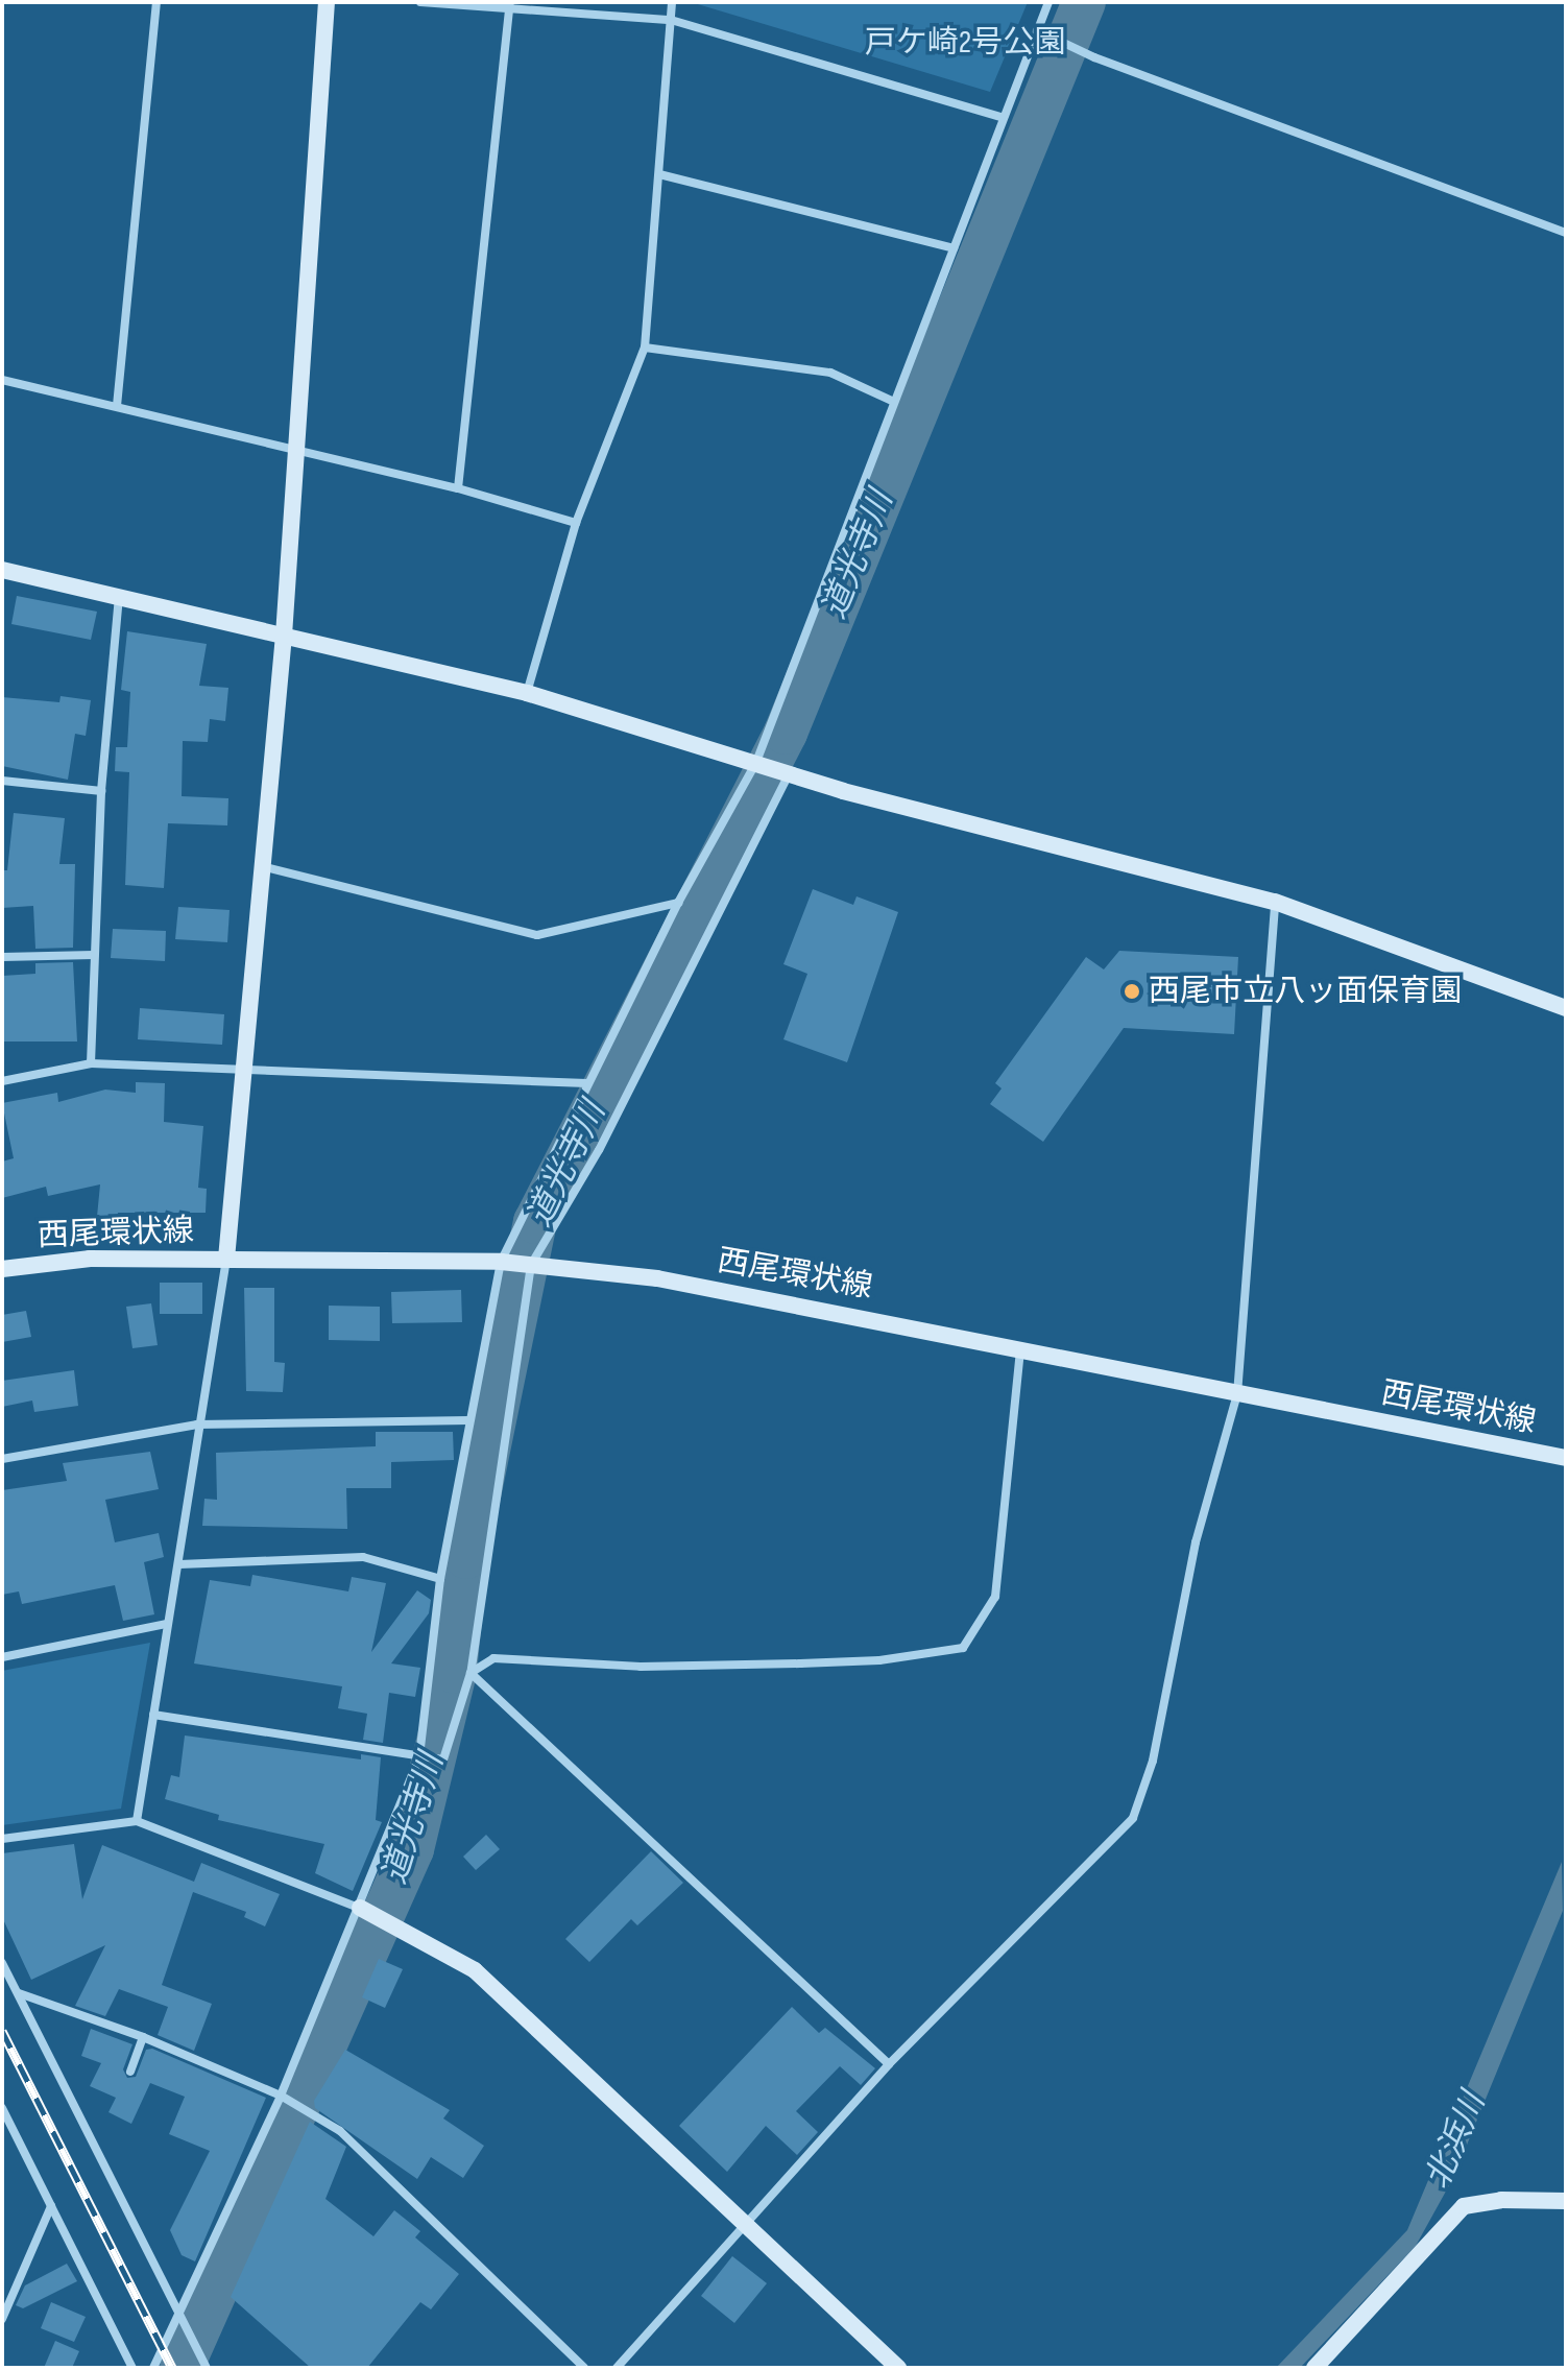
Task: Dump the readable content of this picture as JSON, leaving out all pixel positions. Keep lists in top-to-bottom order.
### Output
{
  "streets": {
    "street": ["西尾環状線"]
  },
  "water": ["道光寺川", "北浜川"],
  "parks": ["戸ケ崎2号公園"],
  "places": ["西尾市立八ッ面保育園"]
}
